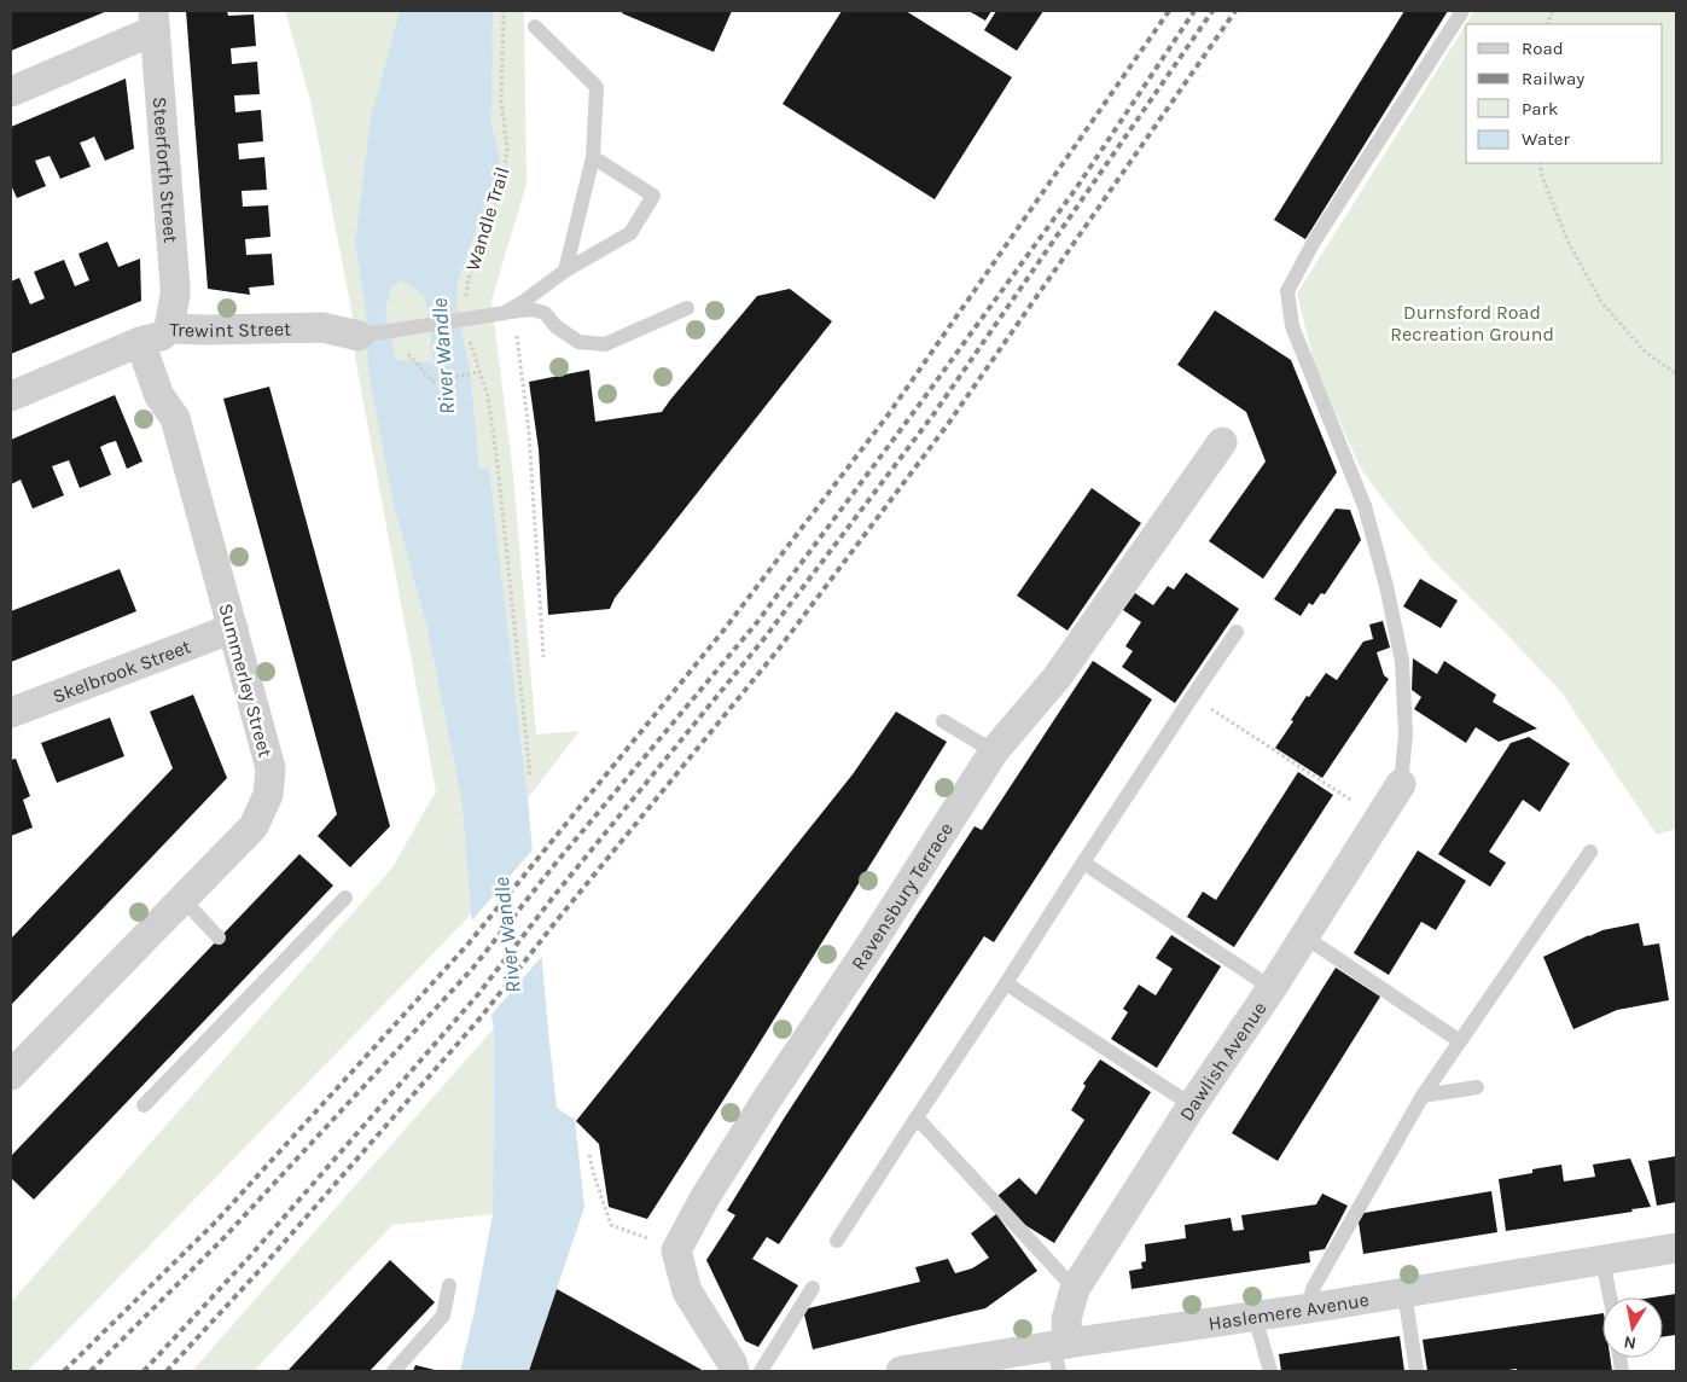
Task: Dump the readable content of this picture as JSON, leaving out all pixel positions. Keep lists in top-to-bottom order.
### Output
{
  "streets": {
    "street": [
      "Steerforth Street",
      "Trewint Street",
      "Skelbrook Street",
      "Summerley Street",
      "Ravensbury Terrace",
      "Dawlish Avenue",
      "Haslemere Avenue"
    ],
    "path": ["Wandle Trail"]
  },
  "crossings": [
    ["Steerforth Street", "Trewint Street"],
    ["Wandle Trail", "Trewint Street"],
    ["Trewint Street", "Summerley Street"],
    ["Skelbrook Street", "Summerley Street"],
    ["Dawlish Avenue", "Haslemere Avenue"]
  ],
  "water": ["River Wandle"],
  "parks": ["Durnsford Road Recreation Ground"],
  "legend": [
    "Road",
    "Railway",
    "Park",
    "Water"
  ],
  "north": "bottom"
}
